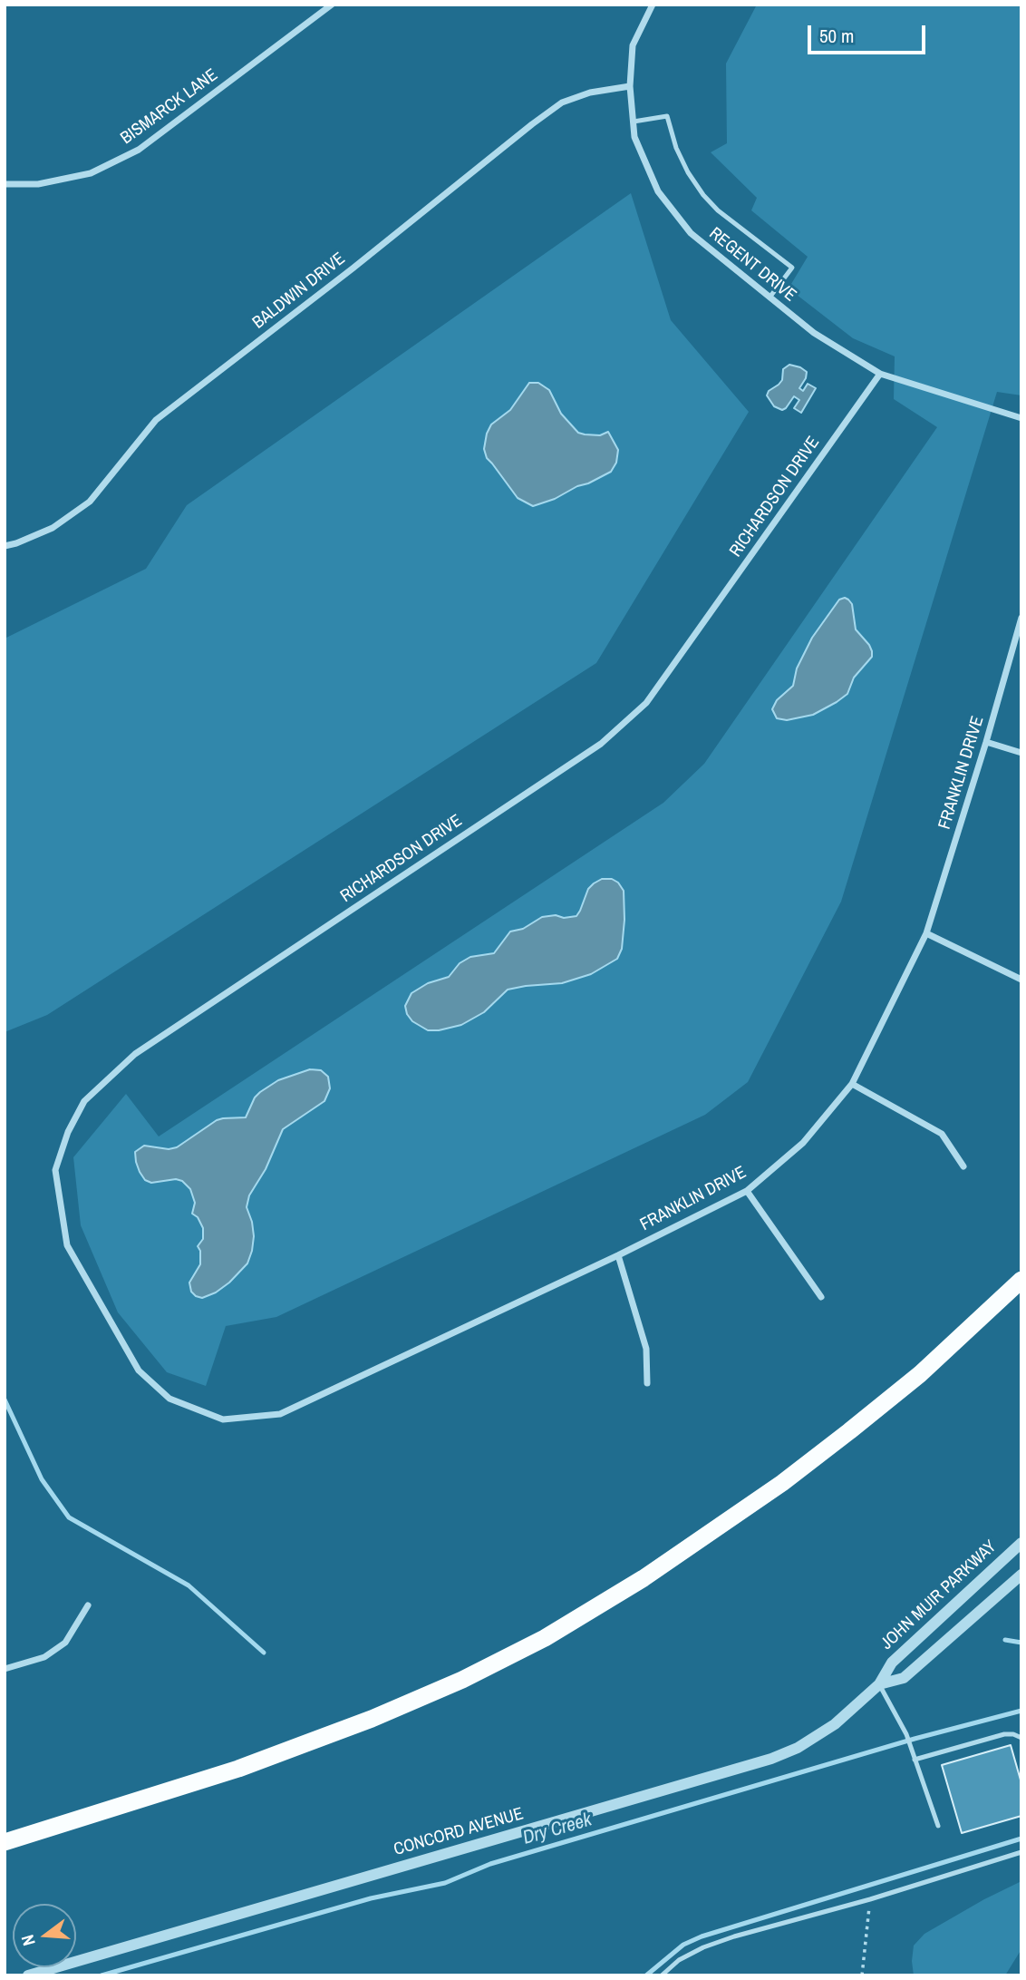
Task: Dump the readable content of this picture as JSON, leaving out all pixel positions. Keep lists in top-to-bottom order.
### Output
{
  "streets": {
    "street": [
      "BISMARCK LANE",
      "REGENT DRIVE",
      "BALDWIN DRIVE",
      "RICHARDSON DRIVE",
      "FRANKLIN DRIVE",
      "JOHN MUIR PARKWAY",
      "CONCORD AVENUE"
    ]
  },
  "crossings": [
    ["REGENT DRIVE", "BALDWIN DRIVE"],
    ["REGENT DRIVE", "RICHARDSON DRIVE"],
    ["RICHARDSON DRIVE", "FRANKLIN DRIVE"],
    ["JOHN MUIR PARKWAY", "CONCORD AVENUE"]
  ],
  "water": ["Dry Creek"],
  "scale_bar": "50 m",
  "north": "left"
}
